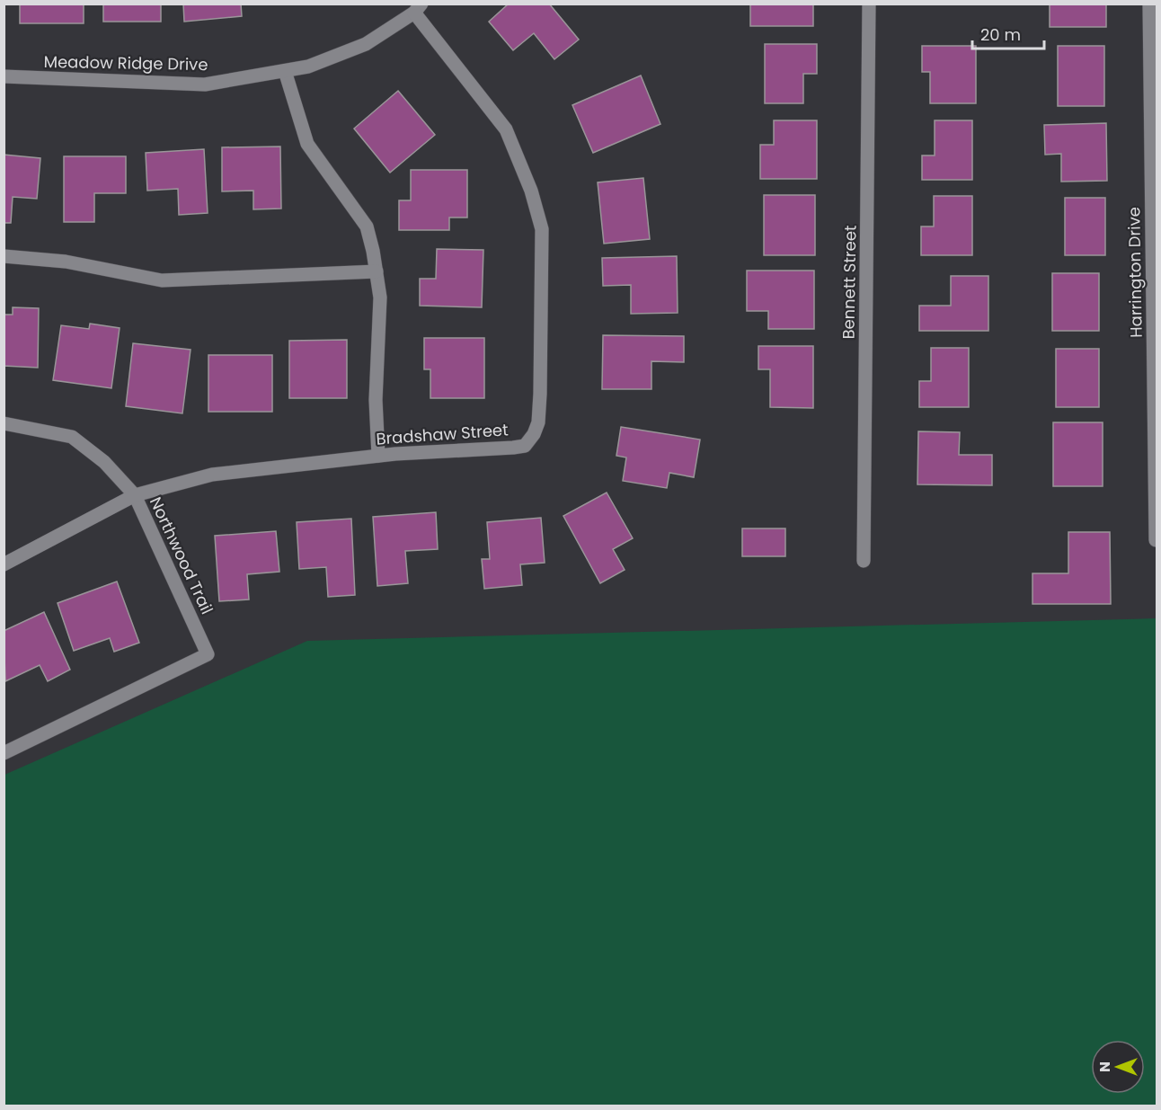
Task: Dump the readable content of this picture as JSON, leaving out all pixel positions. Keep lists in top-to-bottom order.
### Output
{
  "streets": {
    "street": [
      "Meadow Ridge Drive",
      "Harrington Drive",
      "Bennett Street",
      "Bradshaw Street",
      "Northwood Trail"
    ]
  },
  "crossings": [
    ["Meadow Ridge Drive", "Bradshaw Street"],
    ["Bradshaw Street", "Northwood Trail"]
  ],
  "scale_bar": "20 m",
  "north": "left"
}
